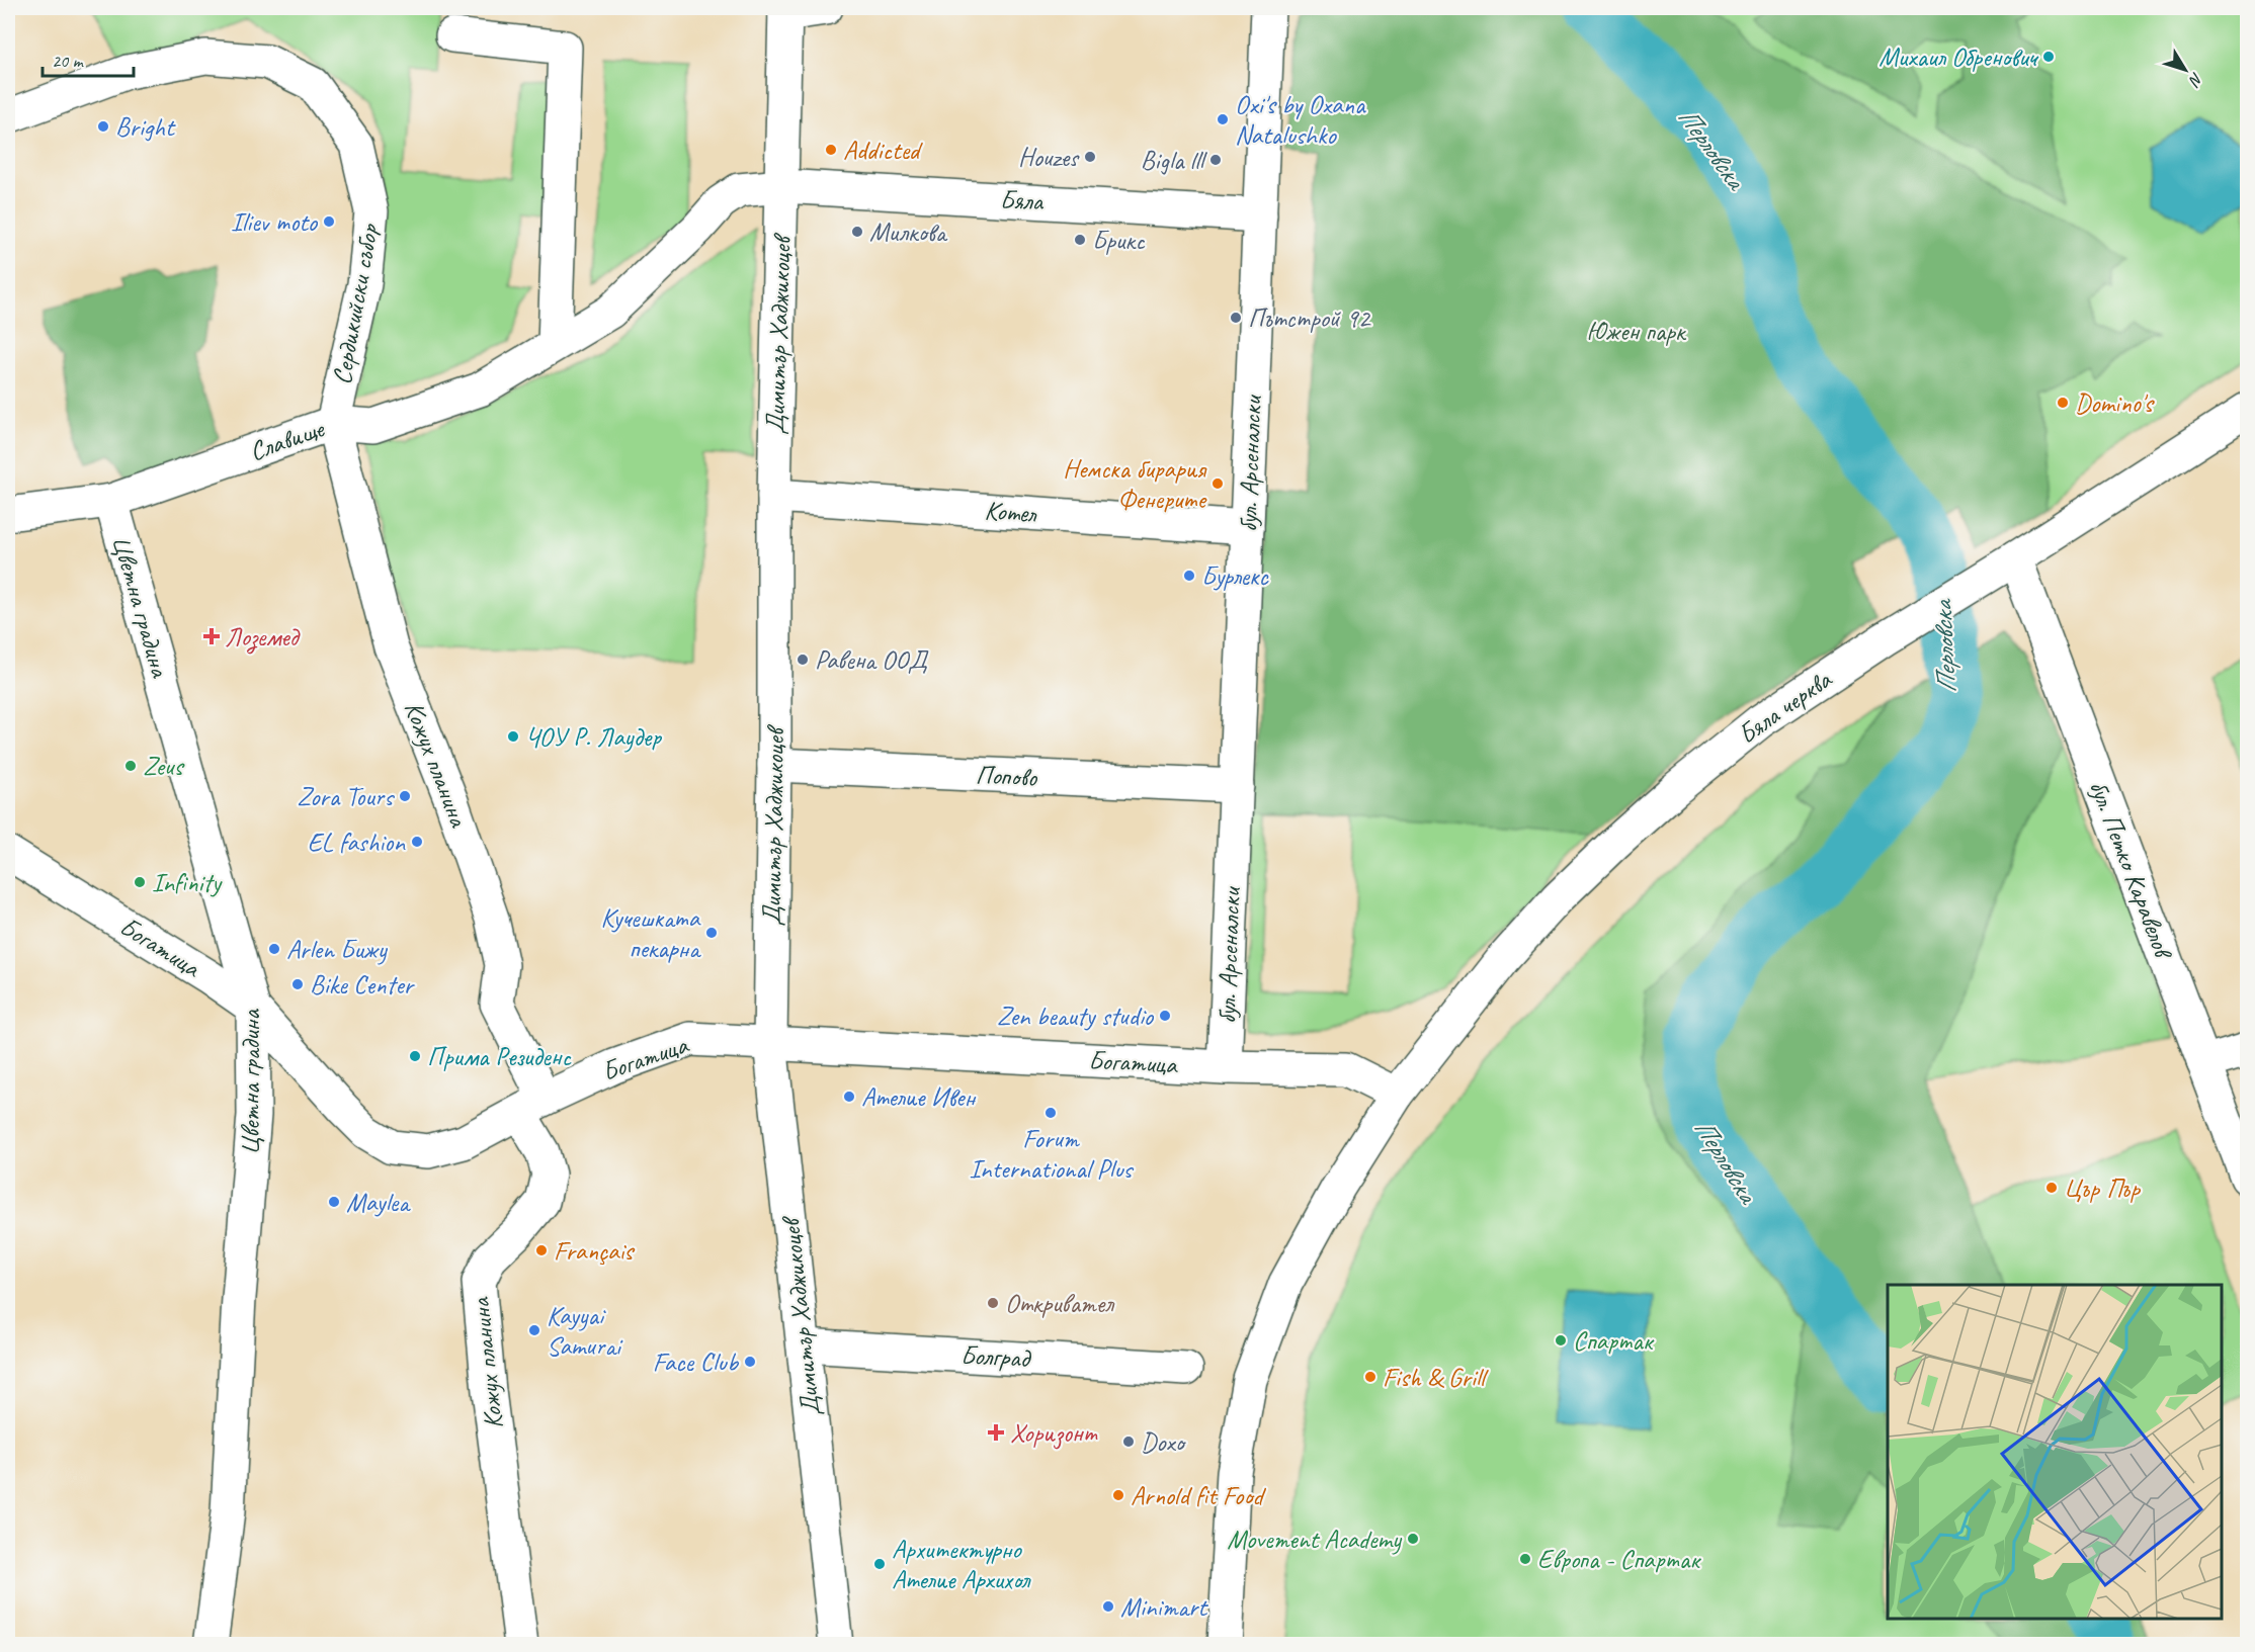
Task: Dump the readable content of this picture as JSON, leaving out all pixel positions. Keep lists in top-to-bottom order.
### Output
{
  "streets": {
    "street": [
      "Бяла",
      "Сердикийски събор",
      "Димитър Хаджикоцев",
      "Славище",
      "бул. Арсеналски",
      "Котел",
      "Цветна градина",
      "Бяла черква",
      "Кожух планина",
      "Попово",
      "бул. Петко Каравелов",
      "Богатица",
      "Болград"
    ]
  },
  "crossings": [
    ["Бяла", "Димитър Хаджикоцев"],
    ["Бяла", "Славище"],
    ["Бяла", "бул. Арсеналски"],
    ["Сердикийски събор", "Славище"],
    ["Сердикийски събор", "Кожух планина"],
    ["Димитър Хаджикоцев", "Славище"],
    ["Димитър Хаджикоцев", "Котел"],
    ["Димитър Хаджикоцев", "Попово"],
    ["Димитър Хаджикоцев", "Богатица"],
    ["Димитър Хаджикоцев", "Болград"],
    ["Славище", "Цветна градина"],
    ["Славище", "Кожух планина"],
    ["бул. Арсеналски", "Котел"],
    ["бул. Арсеналски", "Попово"],
    ["бул. Арсеналски", "Богатица"],
    ["Цветна градина", "Богатица"],
    ["Бяла черква", "бул. Петко Каравелов"],
    ["Бяла черква", "Богатица"],
    ["Кожух планина", "Богатица"]
  ],
  "water": ["Перловска"],
  "parks": ["Южен парк"],
  "places": {
    "other": [
      "Михаил Обренович",
      "Oxi's by Oxana Natalushko",
      "Bright",
      "Addicted",
      "Houzes",
      "Bigla lll",
      "Iliev moto",
      "Милкова",
      "Брикс",
      "Пътстрой 92",
      "Domino's",
      "Немска бирария Фенерите",
      "Бурлекс",
      "Равена ООД",
      "ЧОУ Р. Лаудер",
      "Zeus",
      "Zora Tours",
      "EL fashion",
      "Infinity",
      "Кучешката пекарна",
      "Arlen Бижу",
      "Bike Center",
      "Zen beauty studio",
      "Прима Резиденс",
      "Ателие Ивен",
      "Forum International Plus",
      "Цър Пър",
      "Maylea",
      "Français",
      "Откривател",
      "Kayyai Samurai",
      "Спартак",
      "Face Club",
      "Fish & Grill",
      "Doxo",
      "Arnold fit Food",
      "Movement Academy",
      "Европа - Спартак",
      "Архитектурно Ателие Архихол",
      "Minimart"
    ],
    "health": ["Лоземед", "Хоризонт"]
  },
  "scale_bar": "20 m",
  "north": "bottom right"
}
